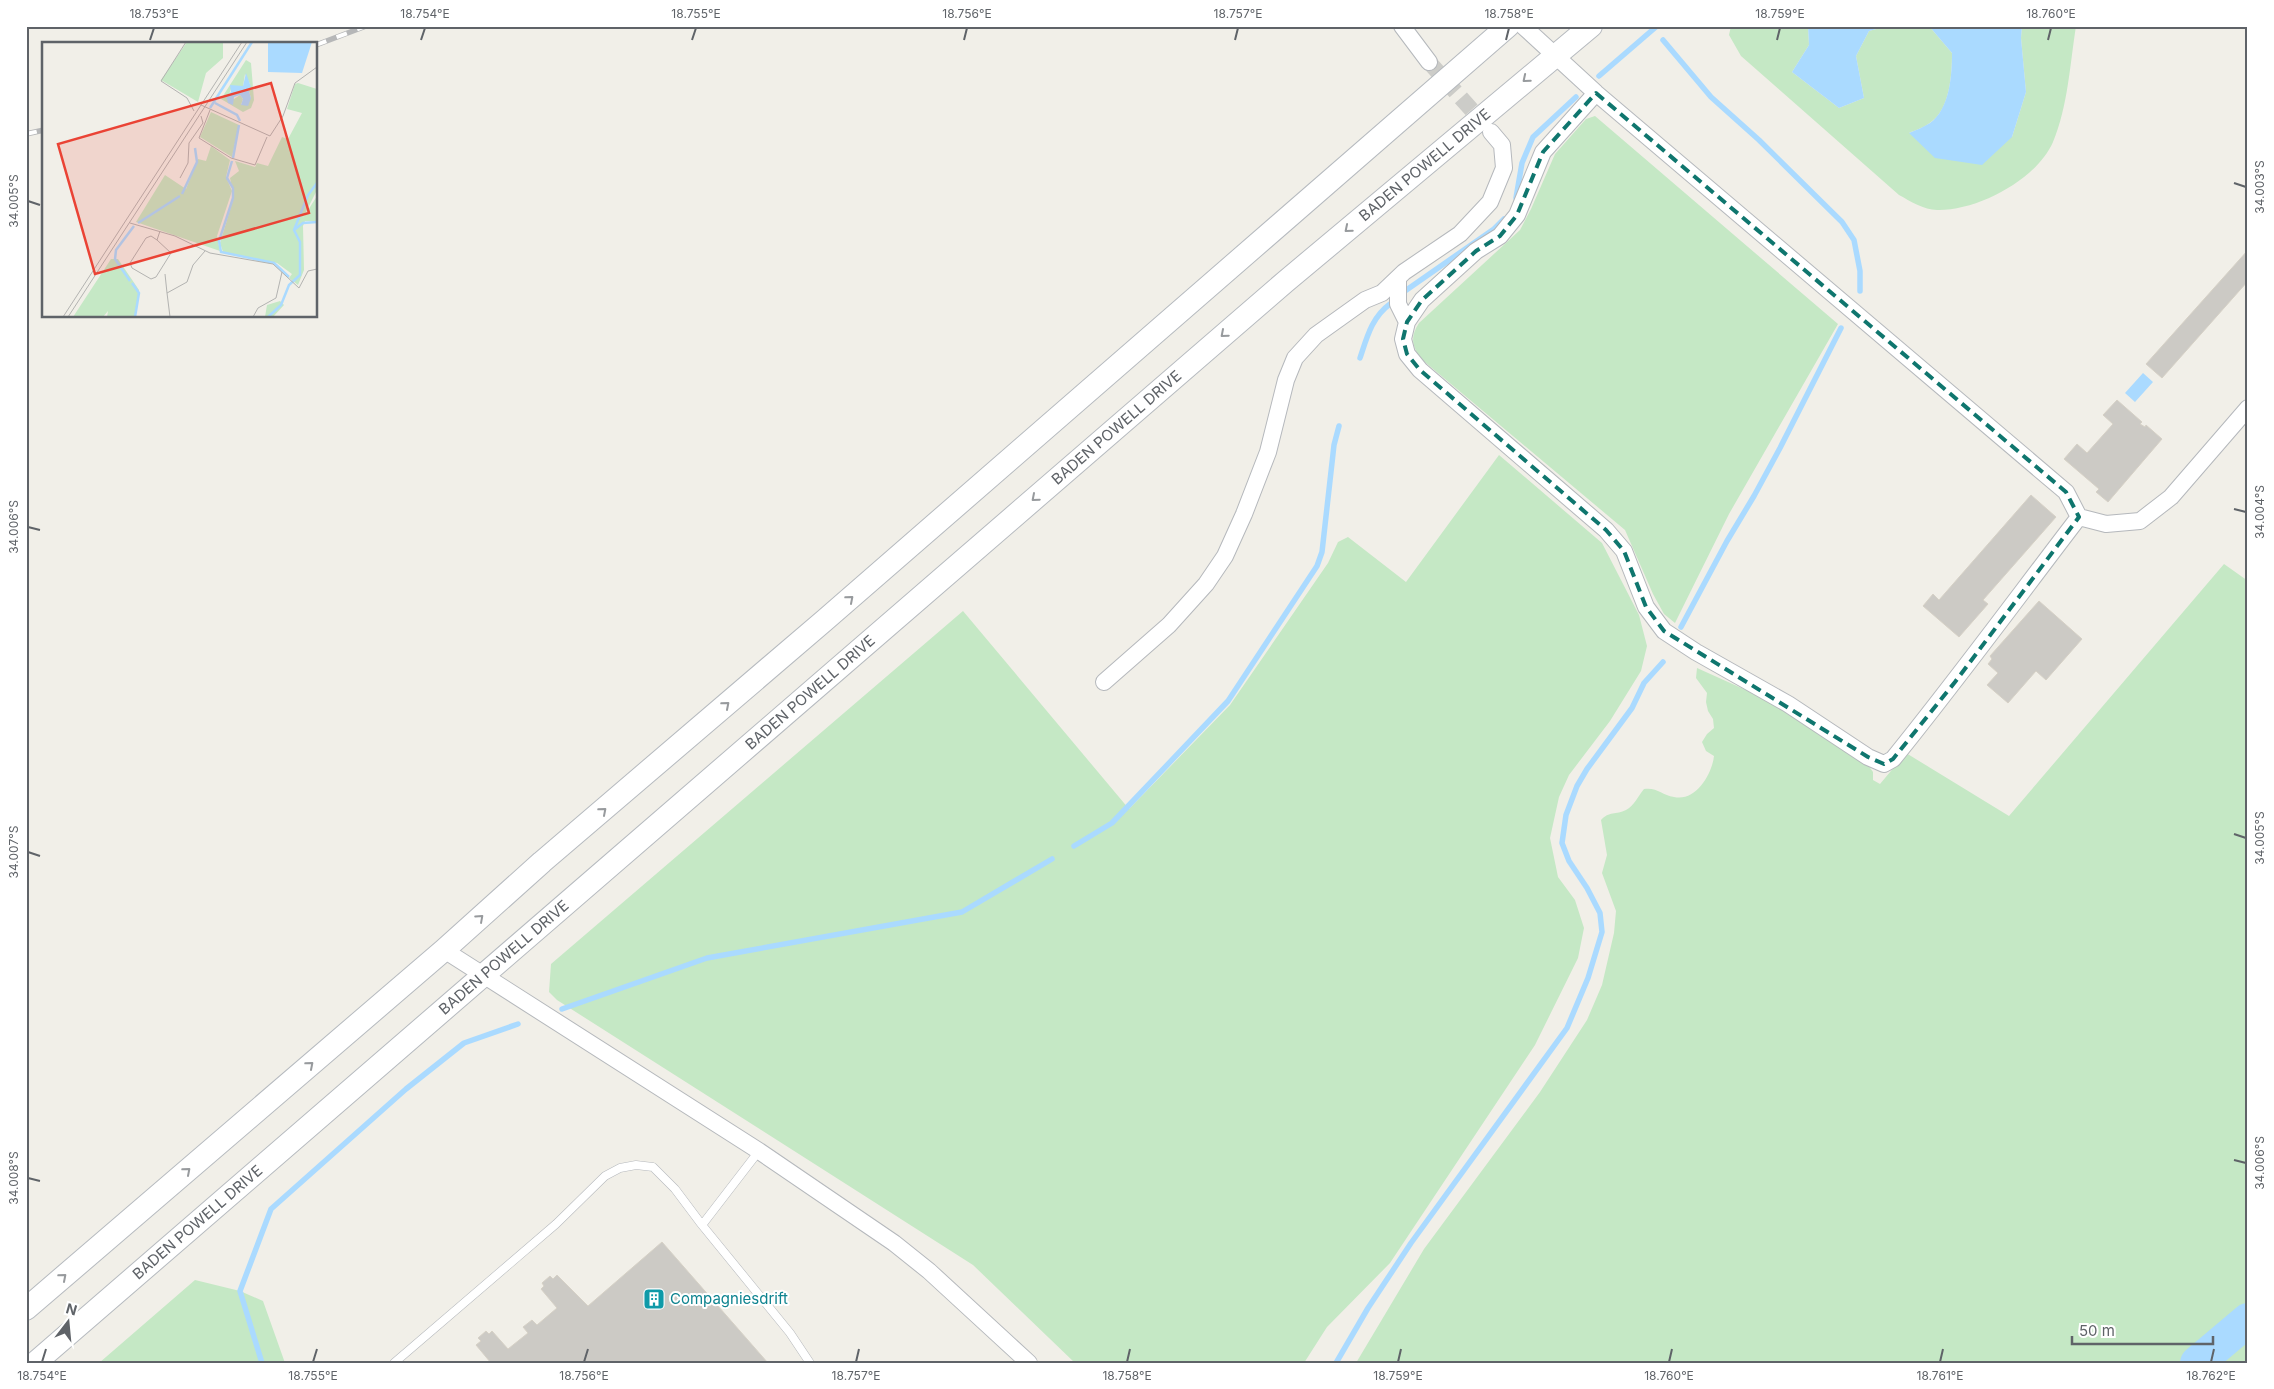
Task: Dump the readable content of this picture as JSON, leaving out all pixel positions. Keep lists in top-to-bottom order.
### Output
{
  "streets": {
    "main road": ["BADEN POWELL DRIVE"]
  },
  "places": {
    "building": ["Compagniesdrift"]
  },
  "scale_bar": "50 m",
  "north": "top",
  "coordinates": [
    "18.753°E",
    "18.754°E",
    "18.755°E",
    "18.756°E",
    "18.757°E",
    "18.758°E",
    "18.759°E",
    "18.760°E",
    "34.003°S",
    "34.005°S",
    "34.004°S",
    "34.006°S",
    "34.007°S",
    "34.008°S",
    "18.761°E",
    "18.762°E"
  ]
}
